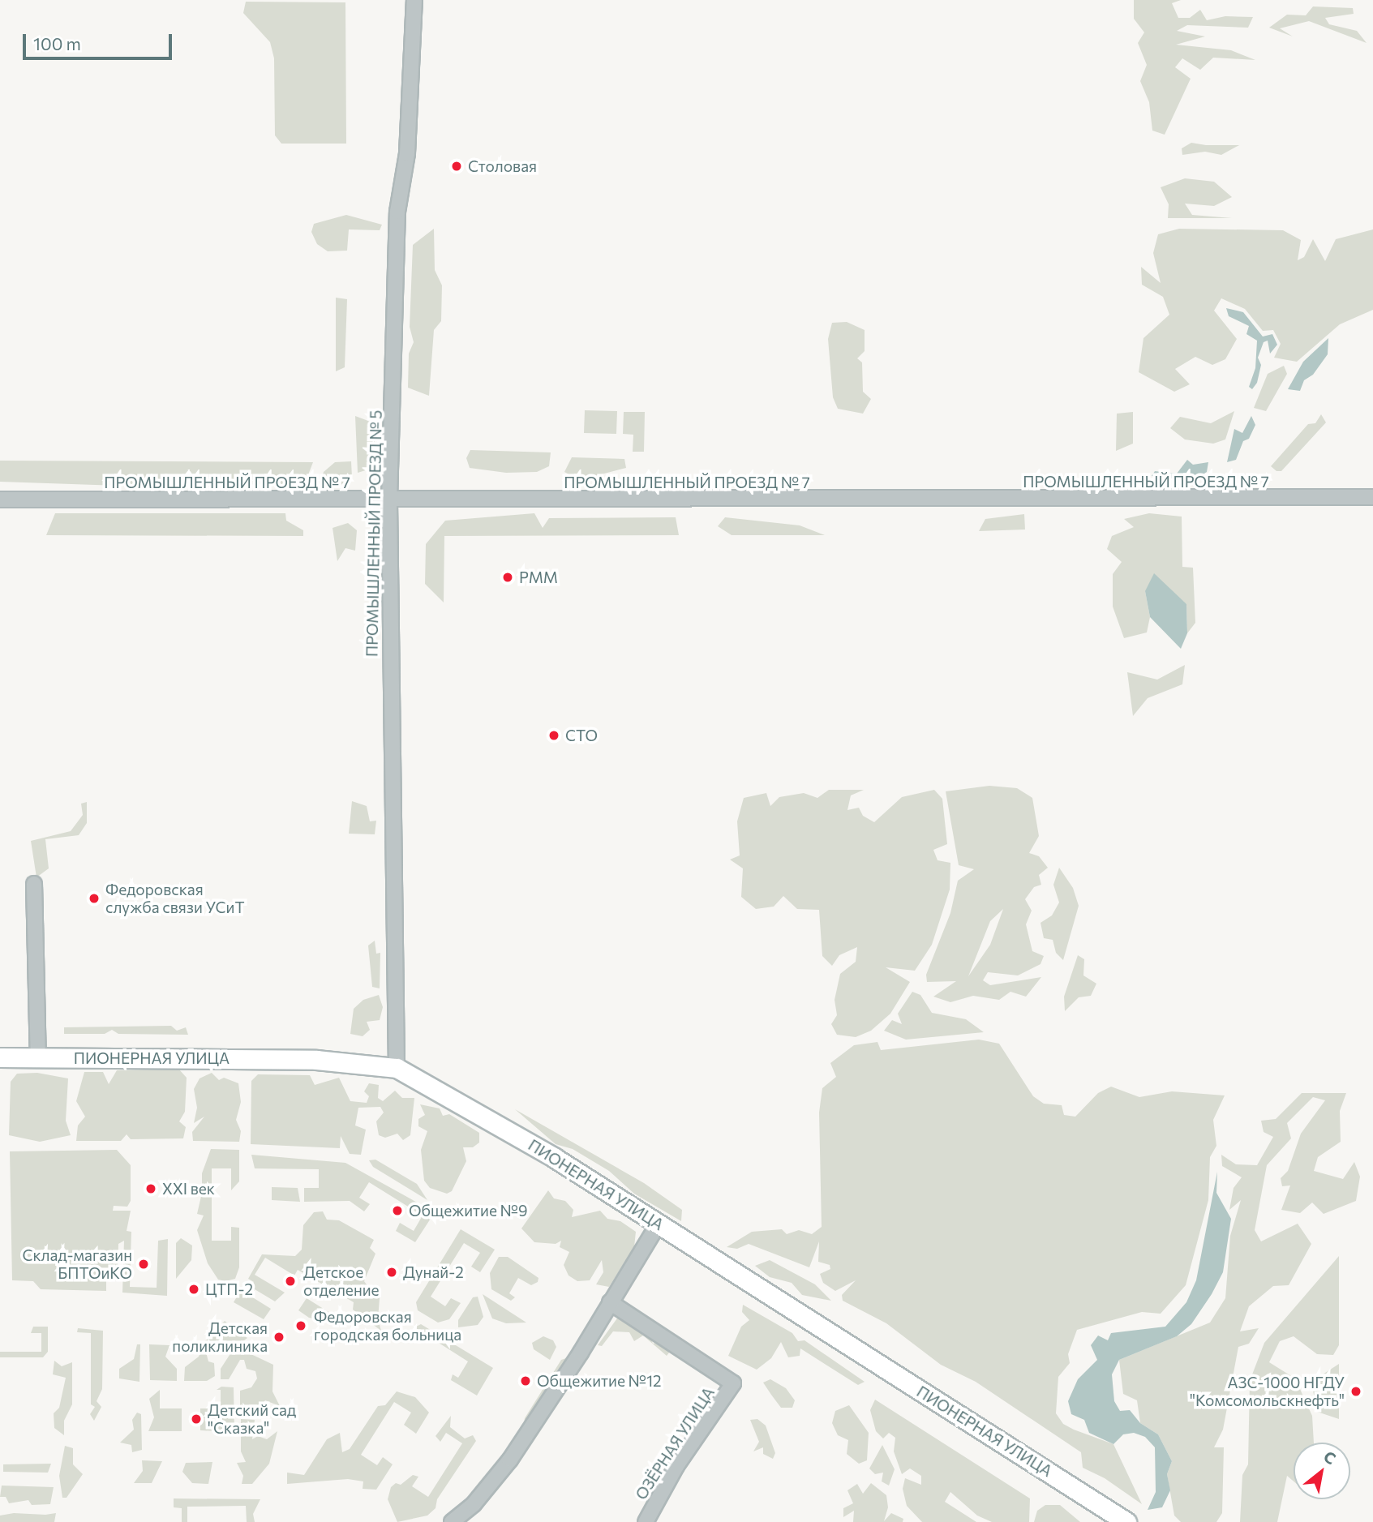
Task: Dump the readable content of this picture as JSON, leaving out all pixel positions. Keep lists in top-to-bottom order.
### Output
{
  "streets": {
    "main road": ["ПИОНЕРНАЯ УЛИЦА"],
    "street": ["ПРОМЫШЛЕННЫЙ ПРОЕЗД № 7", "ПРОМЫШЛЕННЫЙ ПРОЕЗД № 5", "ОЗЁРНАЯ УЛИЦА"]
  },
  "crossings": [
    ["ПРОМЫШЛЕННЫЙ ПРОЕЗД № 7", "ПРОМЫШЛЕННЫЙ ПРОЕЗД № 5"],
    ["ПРОМЫШЛЕННЫЙ ПРОЕЗД № 5", "ПИОНЕРНАЯ УЛИЦА"]
  ],
  "places": [
    "Столовая",
    "РММ",
    "СТО",
    "Федоровская служба связи УСиТ",
    "XXI век",
    "Общежитие №9",
    "Склад-магазин БПТОиКО",
    "Дунай-2",
    "Детское отделение",
    "ЦТП-2",
    "Федоровская городская больница",
    "Детская поликлиника",
    "Общежитие №12",
    "АЗС-1000 НГДУ \"Комсомольскнефть\"",
    "Детский сад \"Сказка\""
  ],
  "scale_bar": "100 m",
  "north": "top right"
}
